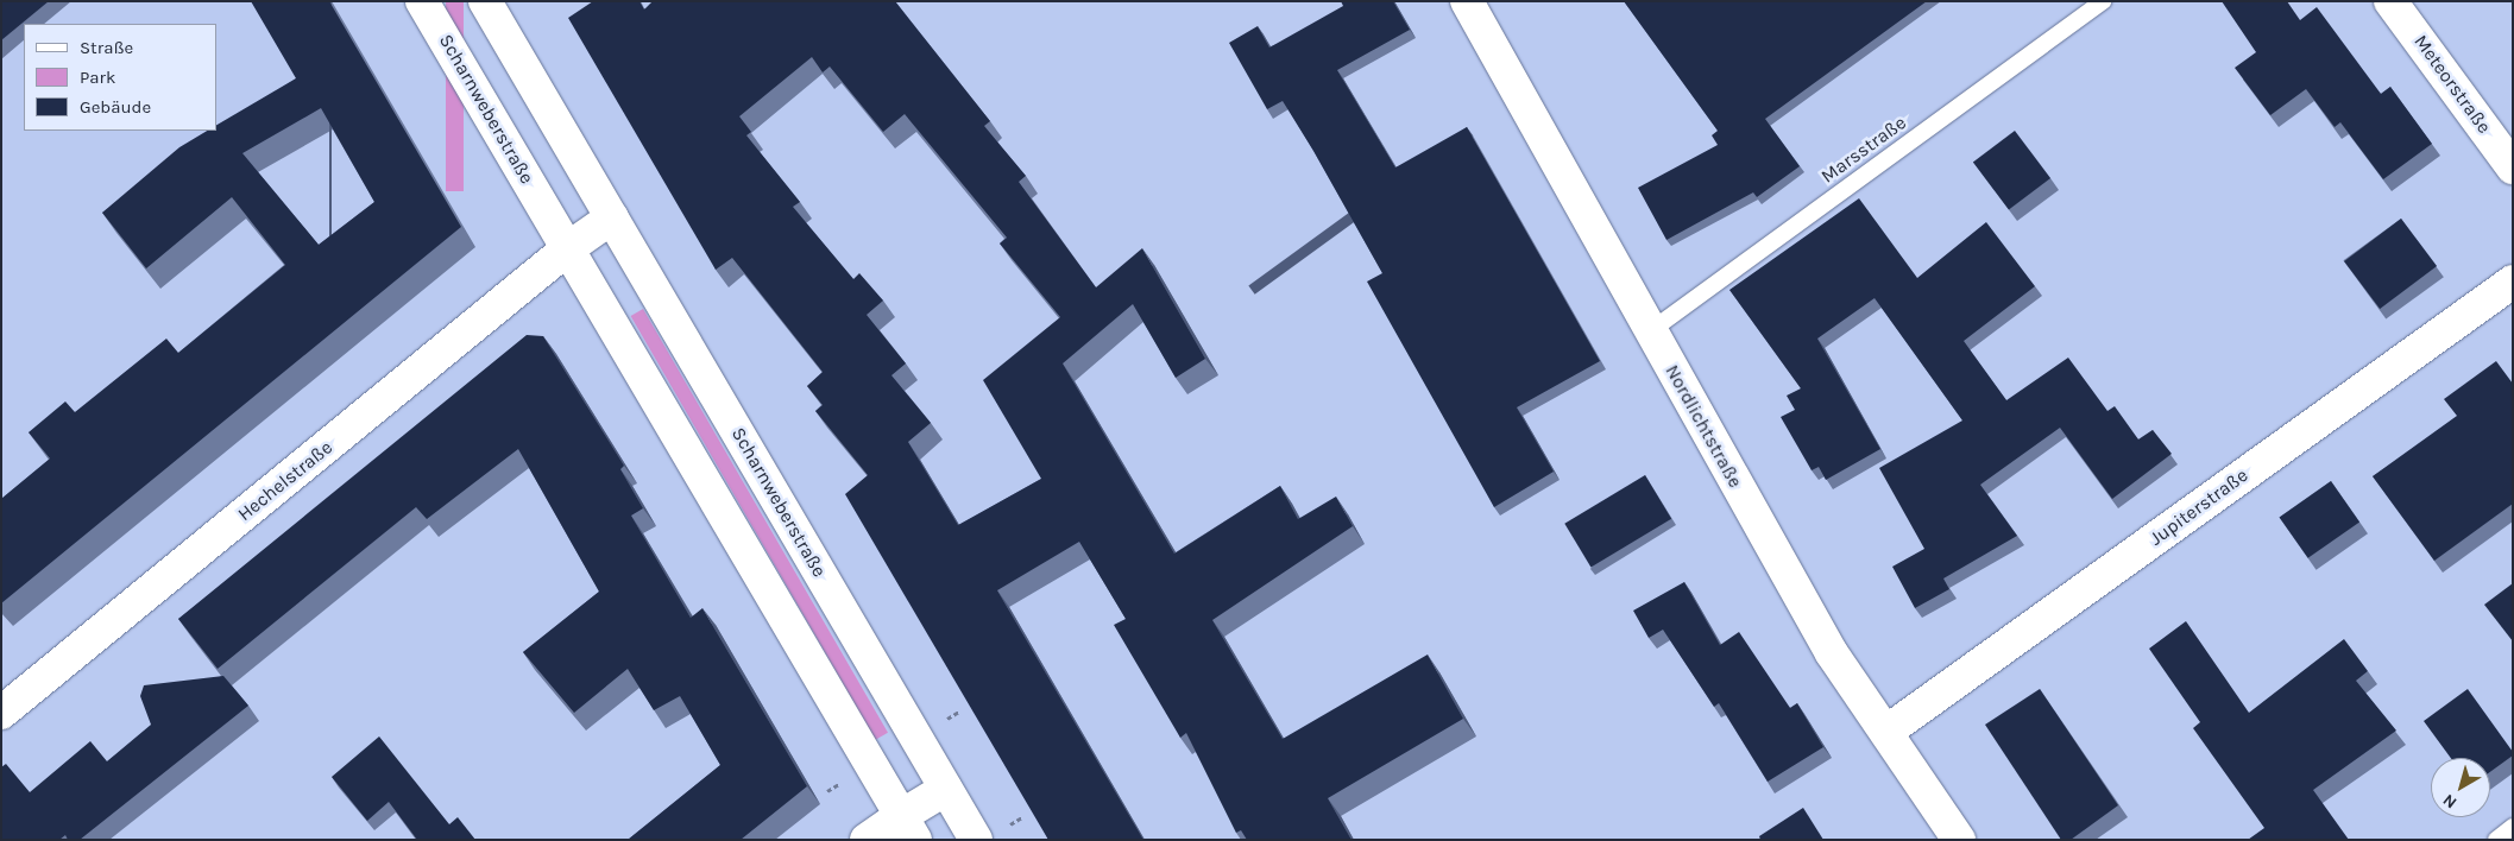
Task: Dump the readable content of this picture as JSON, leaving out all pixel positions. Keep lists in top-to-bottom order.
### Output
{
  "streets": {
    "street": [
      "Meteorstraße",
      "Scharnweberstraße",
      "Nordlichtstraße",
      "Hechelstraße",
      "Jupiterstraße"
    ],
    "lane": ["Marsstraße"]
  },
  "crossings": [
    ["Scharnweberstraße", "Hechelstraße"],
    ["Marsstraße", "Nordlichtstraße"],
    ["Nordlichtstraße", "Jupiterstraße"]
  ],
  "legend": ["Straße", "Park", "Gebäude"],
  "north": "bottom left"
}
